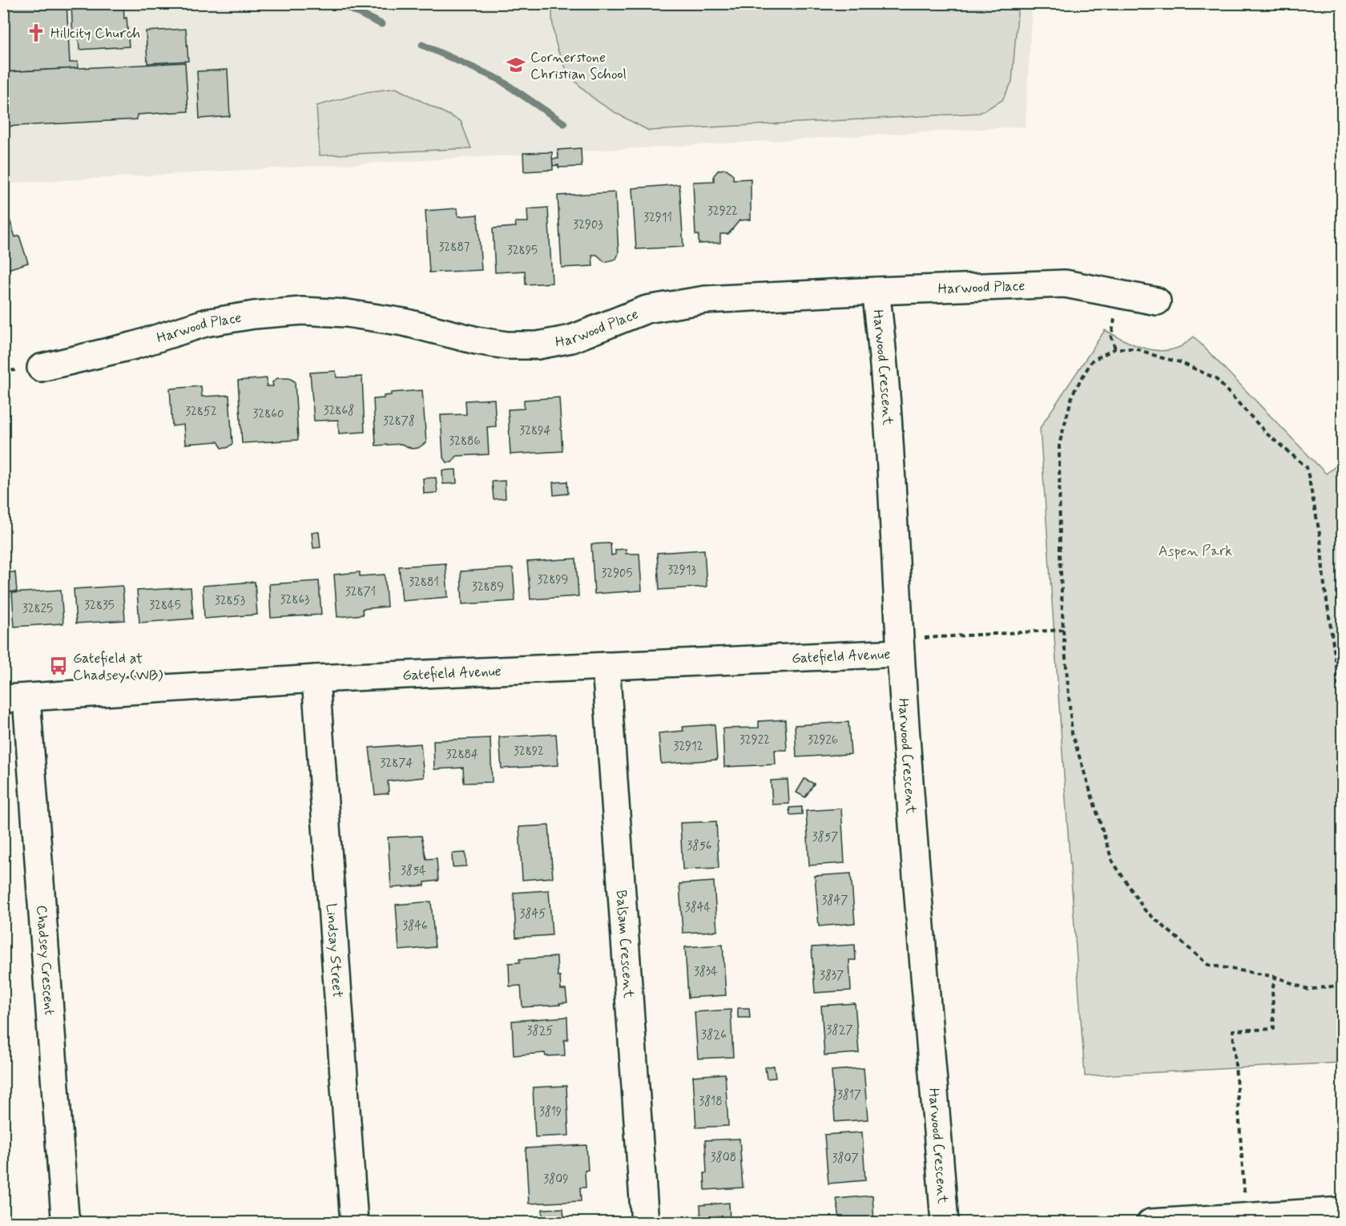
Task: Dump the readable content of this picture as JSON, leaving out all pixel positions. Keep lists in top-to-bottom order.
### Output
{
  "streets": {
    "street": [
      "Harwood Place",
      "Harwood Crescent",
      "Gatefield Avenue",
      "Balsam Crescent",
      "Lindsay Street",
      "Chadsey Crescent"
    ]
  },
  "crossings": [
    ["Harwood Place", "Harwood Crescent"],
    ["Harwood Crescent", "Gatefield Avenue"],
    ["Gatefield Avenue", "Balsam Crescent"],
    ["Gatefield Avenue", "Lindsay Street"],
    ["Gatefield Avenue", "Chadsey Crescent"]
  ],
  "parks": ["Aspen Park"],
  "places": {
    "church": ["Hillcity Church"],
    "school or university": ["Cornerstone Christian School"],
    "bus stop": ["Gatefield at Chadsey (WB)"]
  },
  "house_numbers": [
    "32922",
    "32911",
    "32903",
    "32887",
    "32895",
    "32868",
    "32852",
    "32860",
    "32878",
    "32894",
    "32886",
    "32913",
    "32905",
    "32899",
    "32881",
    "32889",
    "32871",
    "32863",
    "32853",
    "32835",
    "32845",
    "32825",
    "32922",
    "32926",
    "32912",
    "32892",
    "32884",
    "32874",
    "3857",
    "3856",
    "3854",
    "3847",
    "3844",
    "3845",
    "3846",
    "3834",
    "3837",
    "3827",
    "3825",
    "3826",
    "3817",
    "3818",
    "3819",
    "3808",
    "3807",
    "3809"
  ]
}
